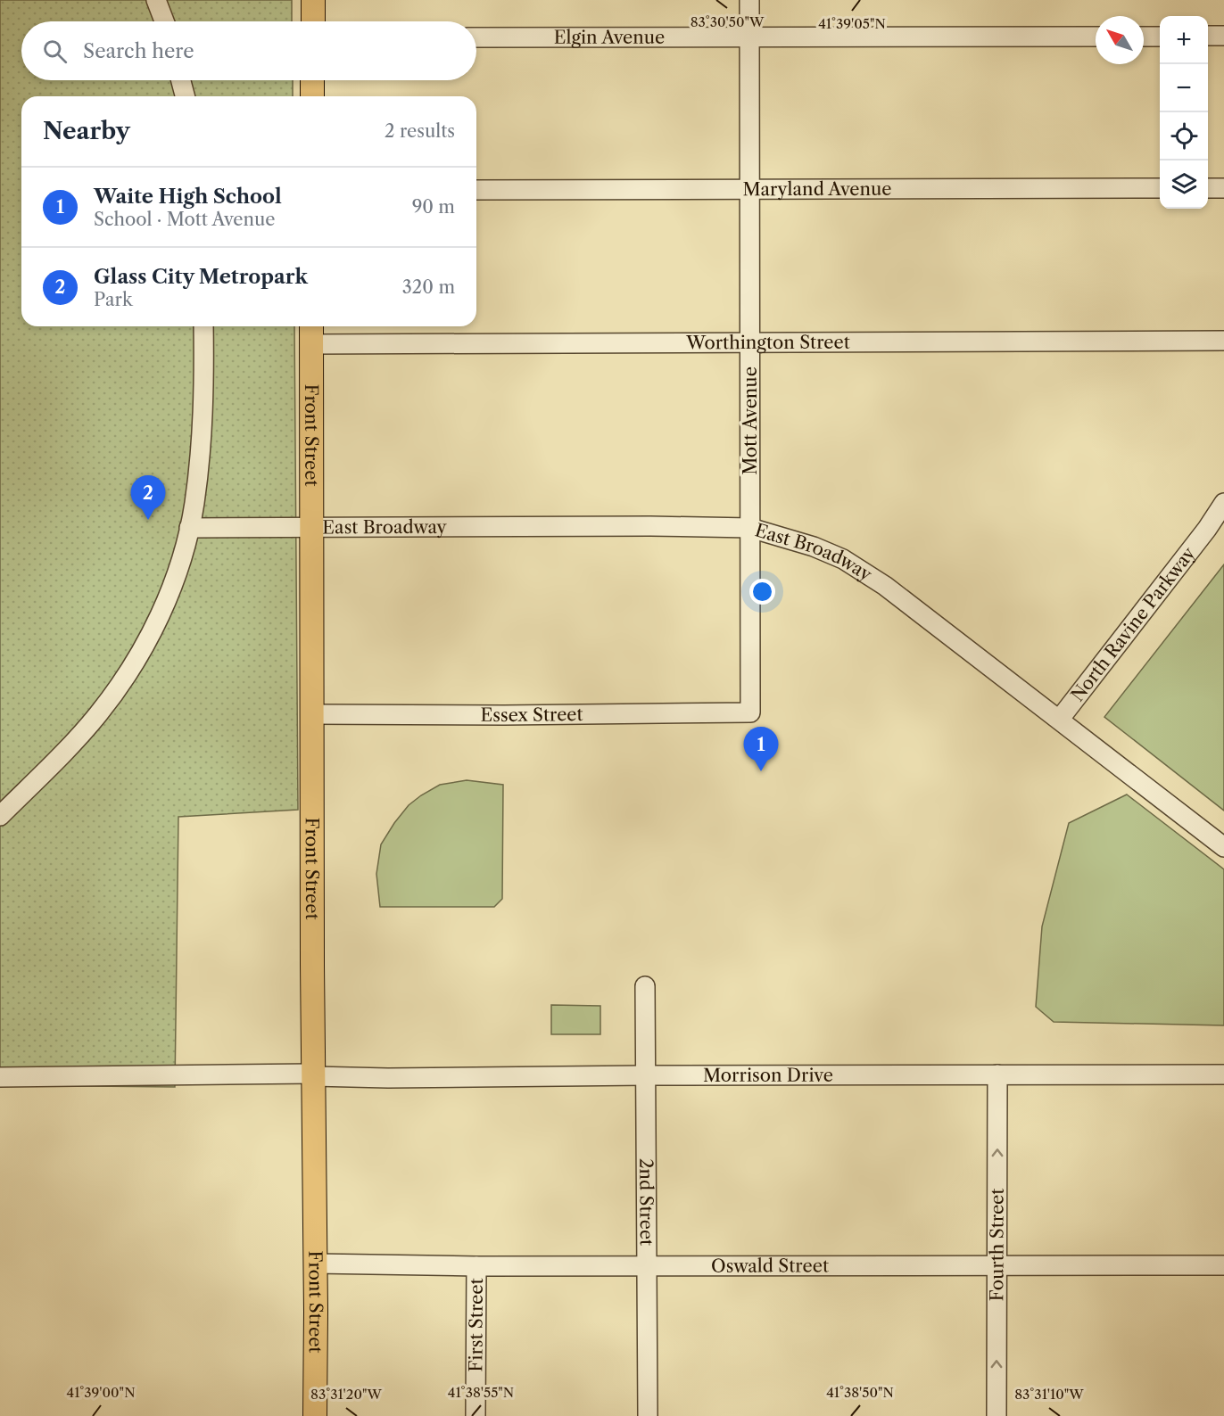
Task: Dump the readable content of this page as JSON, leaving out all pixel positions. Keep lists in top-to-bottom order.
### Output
{
  "streets": {
    "main road": ["Front Street"],
    "street": [
      "Elgin Avenue",
      "Maryland Avenue",
      "Worthington Street",
      "Mott Avenue",
      "East Broadway",
      "North Ravine Parkway",
      "Essex Street",
      "Morrison Drive",
      "2nd Street",
      "Fourth Street",
      "Oswald Street",
      "First Street"
    ]
  },
  "crossings": [
    ["Elgin Avenue", "Mott Avenue"],
    ["Maryland Avenue", "Mott Avenue"],
    ["Worthington Street", "Mott Avenue"],
    ["Worthington Street", "Front Street"],
    ["Mott Avenue", "East Broadway"],
    ["Mott Avenue", "Essex Street"],
    ["Front Street", "East Broadway"],
    ["Front Street", "Essex Street"],
    ["Front Street", "Morrison Drive"],
    ["Front Street", "Oswald Street"],
    ["East Broadway", "North Ravine Parkway"],
    ["Morrison Drive", "2nd Street"],
    ["Morrison Drive", "Fourth Street"],
    ["2nd Street", "Oswald Street"],
    ["Fourth Street", "Oswald Street"],
    ["Oswald Street", "First Street"]
  ],
  "one_way": ["Fourth Street"],
  "north": "top left",
  "page": {
    "map_buttons": ["+", "−"],
    "search": "Search here",
    "heading": ["Nearby", "2 results"],
    "list": [
      {
        "mark": "1",
        "name": "Waite High School",
        "note": "School · Mott Avenue",
        "value": "90 m"
      },
      {
        "mark": "2",
        "name": "Glass City Metropark",
        "note": "Park",
        "value": "320 m"
      }
    ],
    "pins": ["2", "1"]
  },
  "coordinates": [
    "83°30'50\"W",
    "41°39'05\"N",
    "41°39'00\"N",
    "41°38'55\"N",
    "41°38'50\"N",
    "83°31'20\"W",
    "83°31'10\"W"
  ]
}
